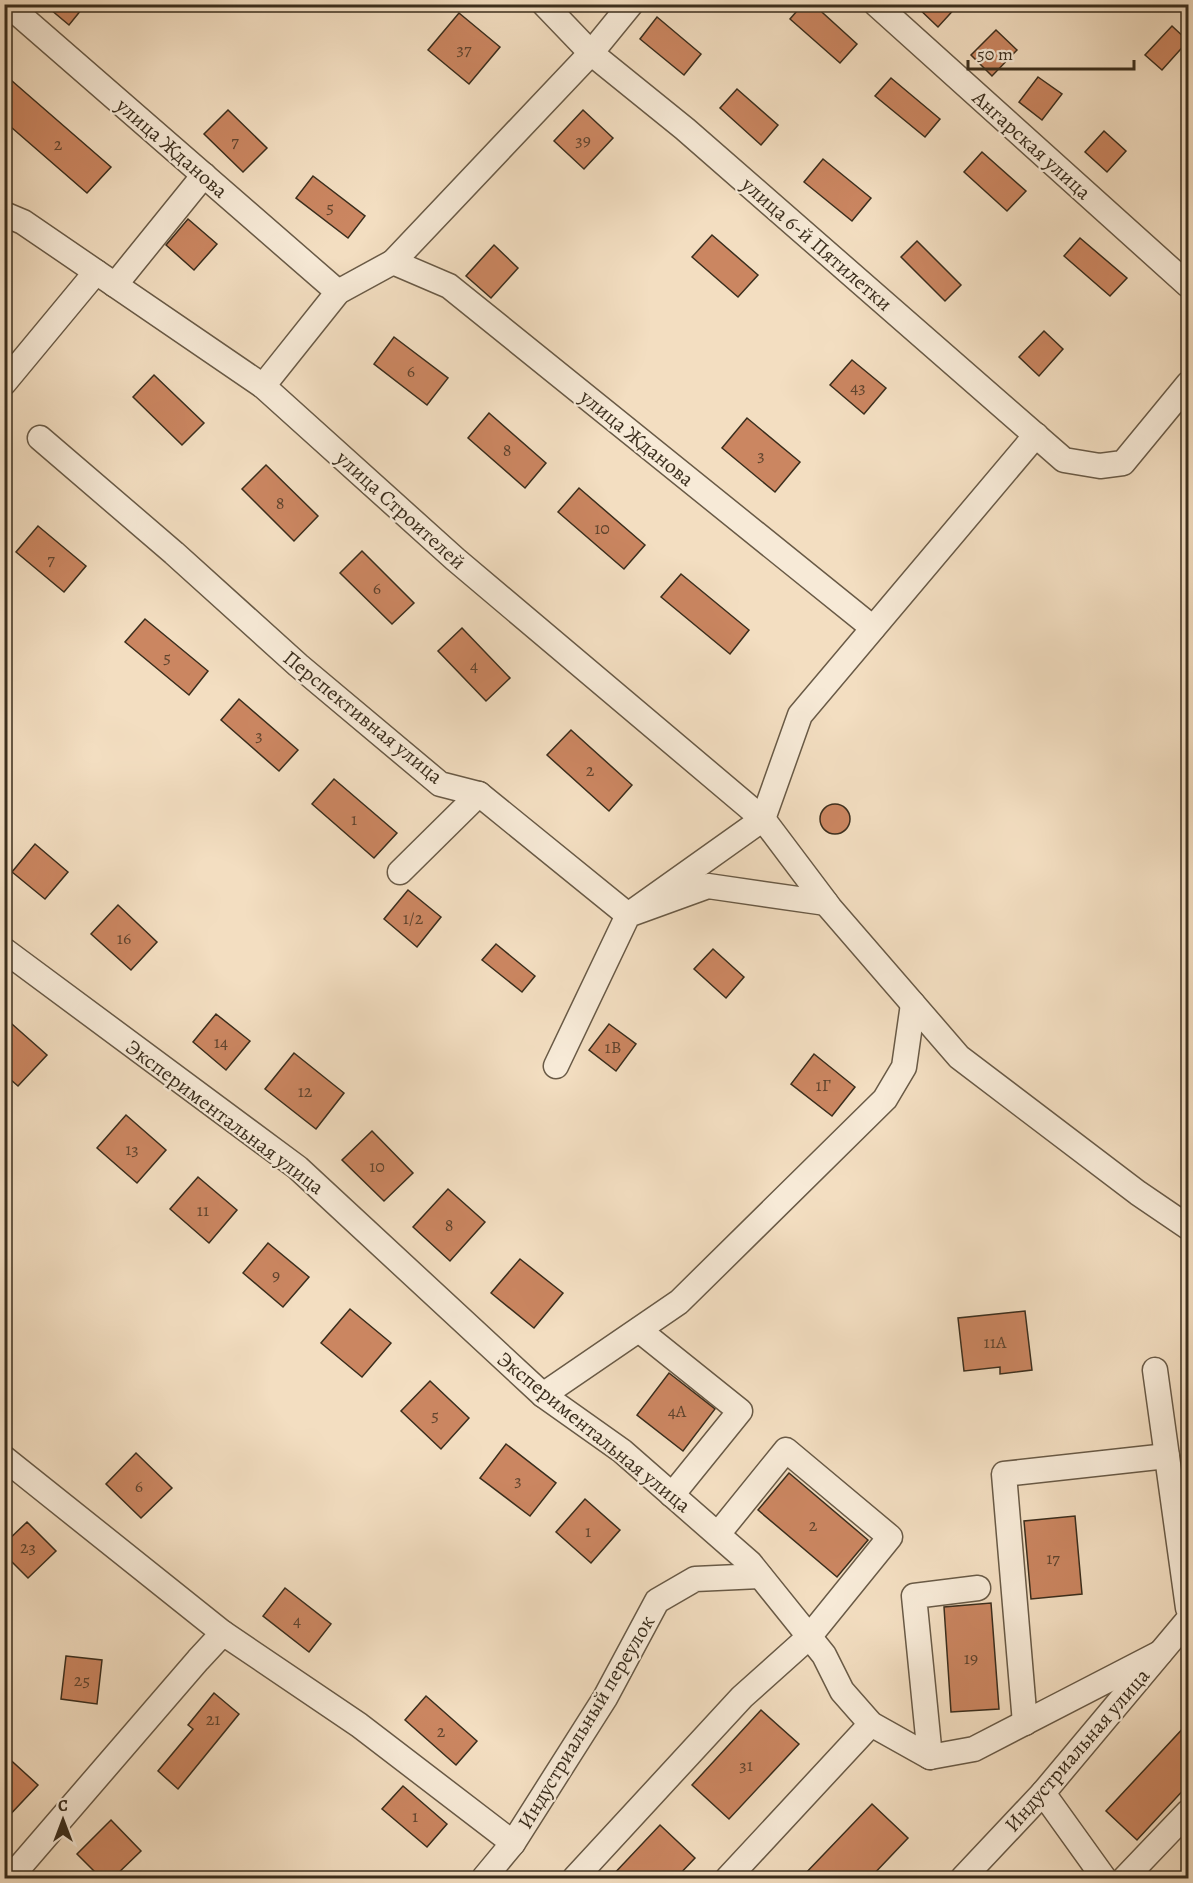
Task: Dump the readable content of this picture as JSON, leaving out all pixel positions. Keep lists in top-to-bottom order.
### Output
{
  "streets": {
    "street": [
      "Ангарская улица",
      "улица Жданова",
      "улица 6-й Пятилетки",
      "улица Строителей",
      "Перспективная улица",
      "Экспериментальная улица",
      "Индустриальный переулок",
      "Индустриальная улица"
    ]
  },
  "crossings": [
    ["Экспериментальная улица", "Индустриальный переулок"]
  ],
  "house_numbers": [
    "37",
    "39",
    "7",
    "2",
    "5",
    "6",
    "43",
    "8",
    "3",
    "8",
    "10",
    "7",
    "6",
    "5",
    "4",
    "3",
    "2",
    "1",
    "1/2",
    "16",
    "14",
    "1В",
    "1Г",
    "12",
    "13",
    "10",
    "11",
    "8",
    "9",
    "11А",
    "4А",
    "5",
    "3",
    "6",
    "2",
    "1",
    "23",
    "17",
    "4",
    "19",
    "25",
    "21",
    "2",
    "31",
    "1"
  ],
  "scale_bar": "50 m",
  "north": "top"
}
